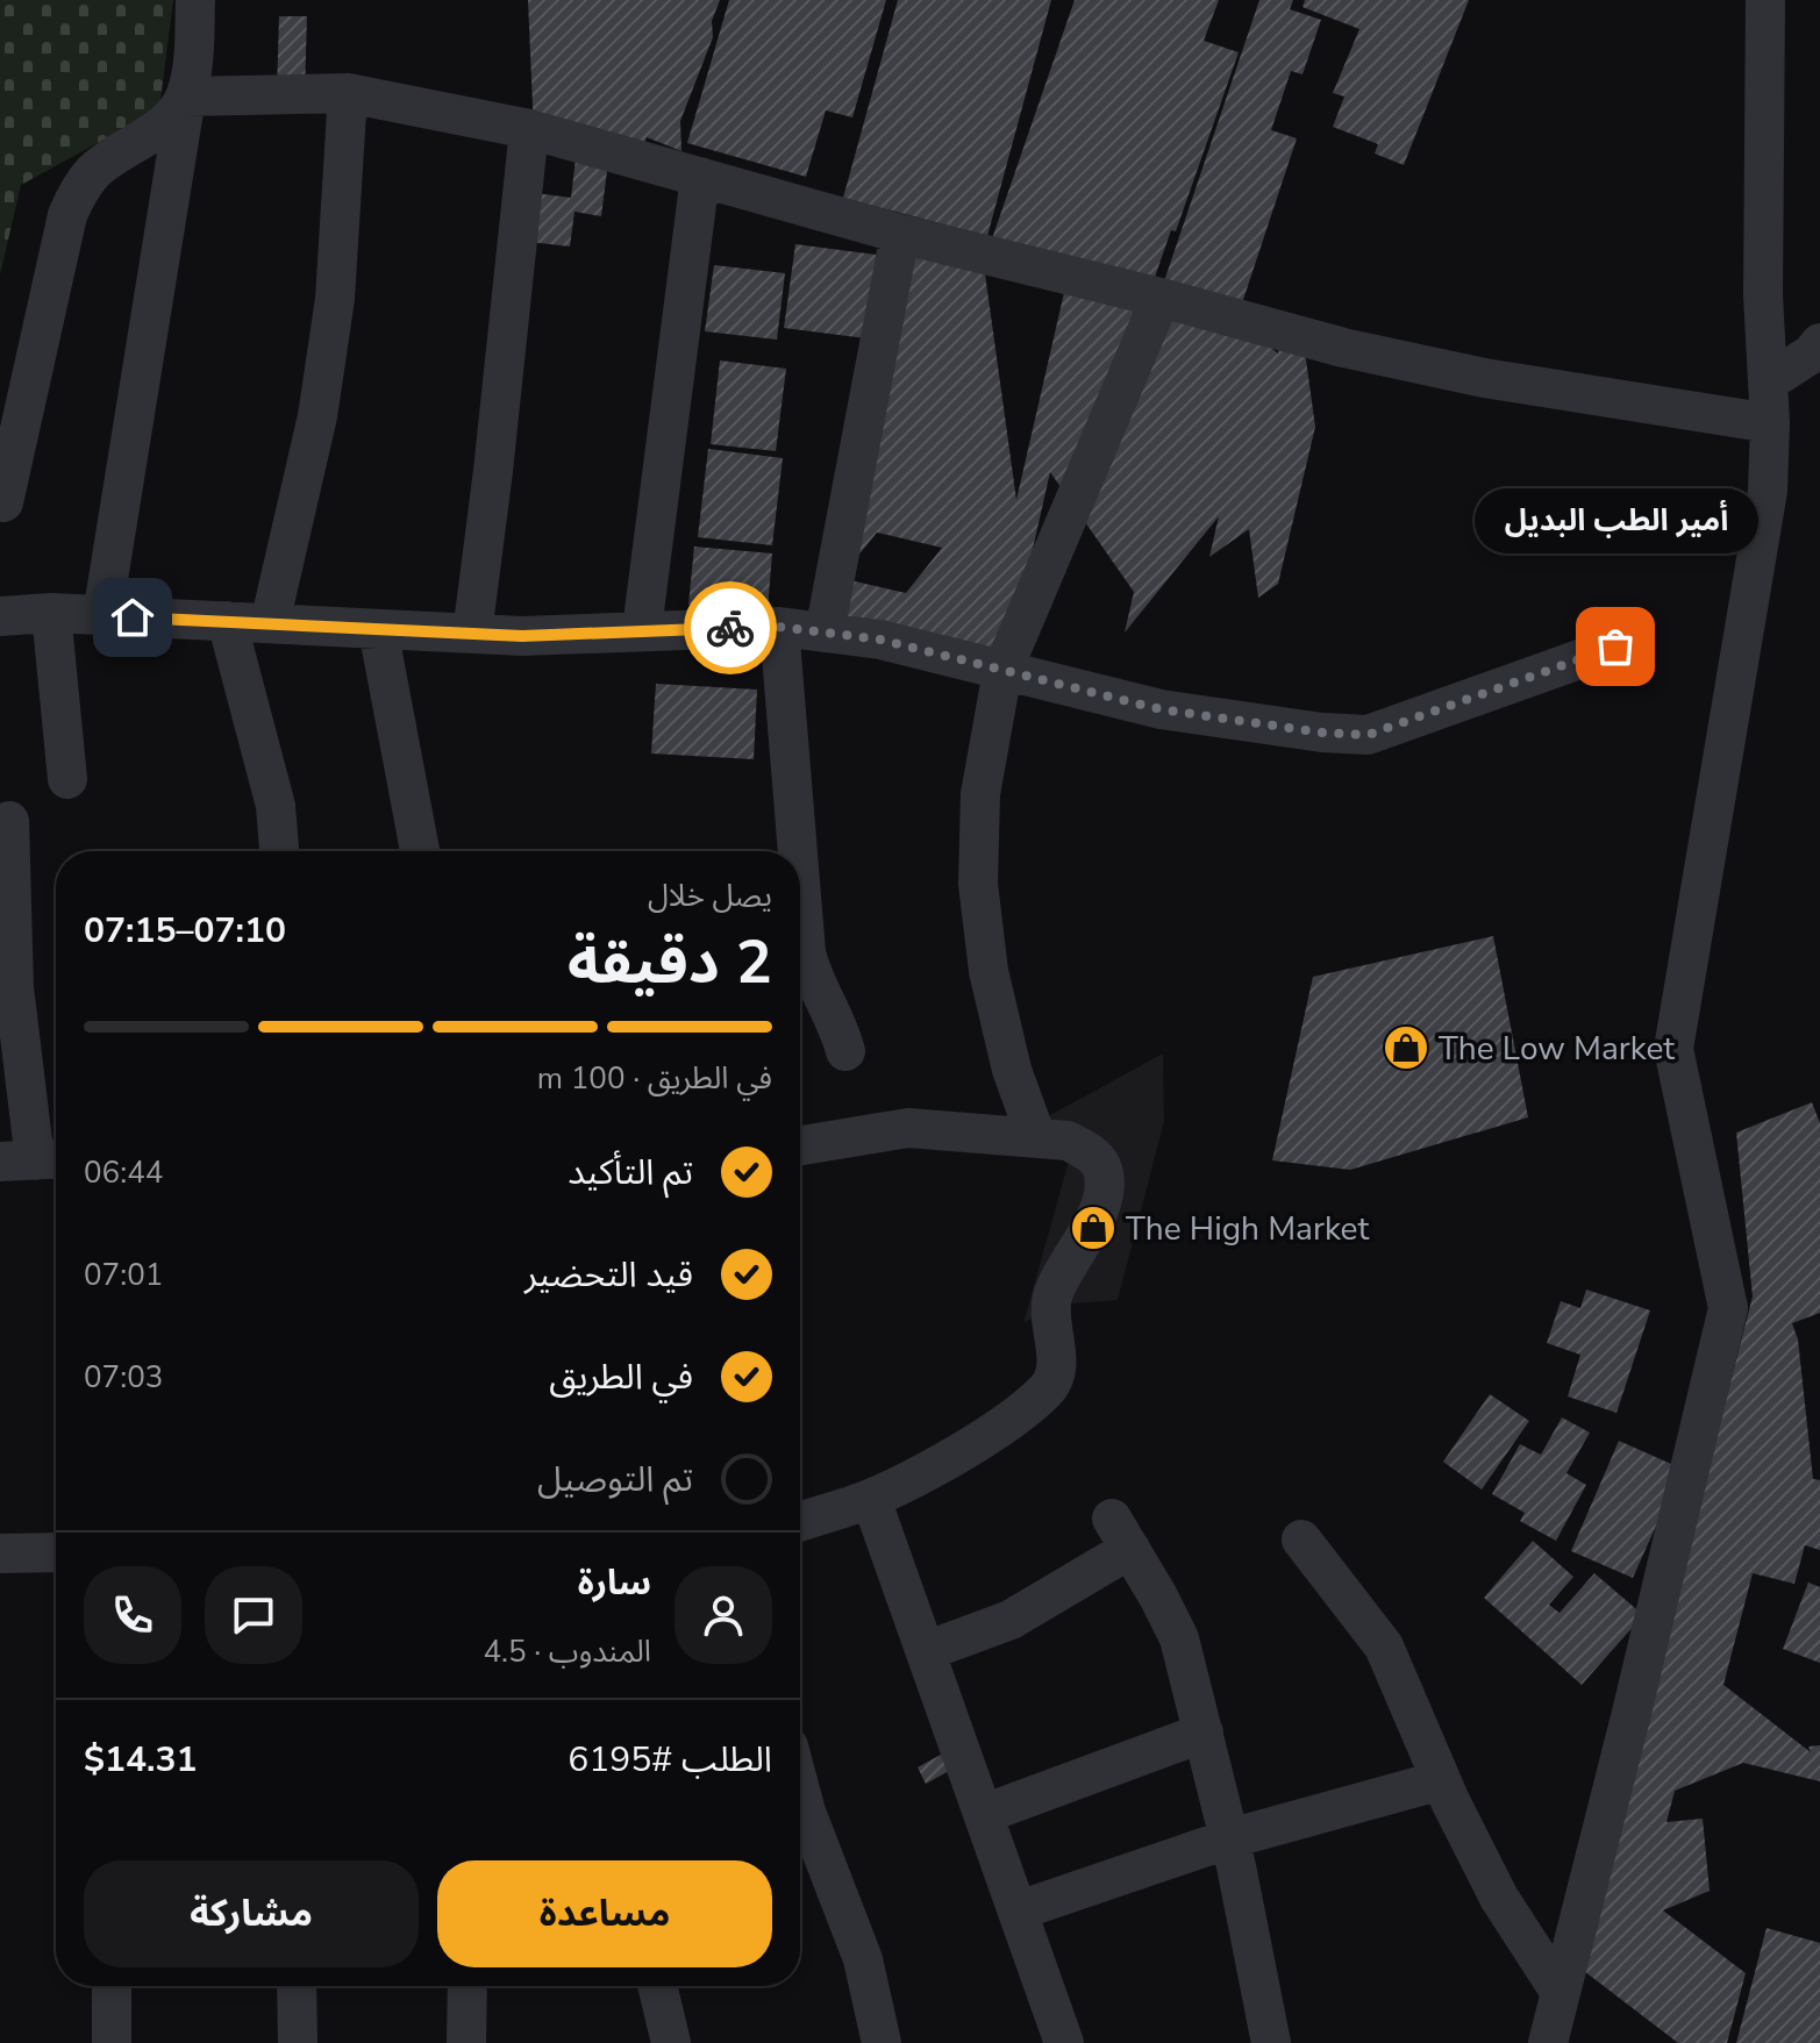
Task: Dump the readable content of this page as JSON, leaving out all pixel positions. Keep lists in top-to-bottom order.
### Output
{
  "places": {
    "other": ["أمير الطب البديل"],
    "shop": ["The Low Market", "The High Market"]
  },
  "page": {
    "bubble": "أمير الطب البديل",
    "heading": ["2 دقيقة", "يصل خلال", "07:10–07:15"],
    "panel": [
      "سارة",
      "المندوب · 4.5",
      "الطلب #6195",
      "$14.31"
    ],
    "bar": "في الطريق · 100 m",
    "list": [
      ["تم التأكيد", "06:44"],
      ["قيد التحضير", "07:01"],
      ["في الطريق", "07:03"],
      "تم التوصيل"
    ],
    "buttons": ["مساعدة", "مشاركة"]
  }
}
